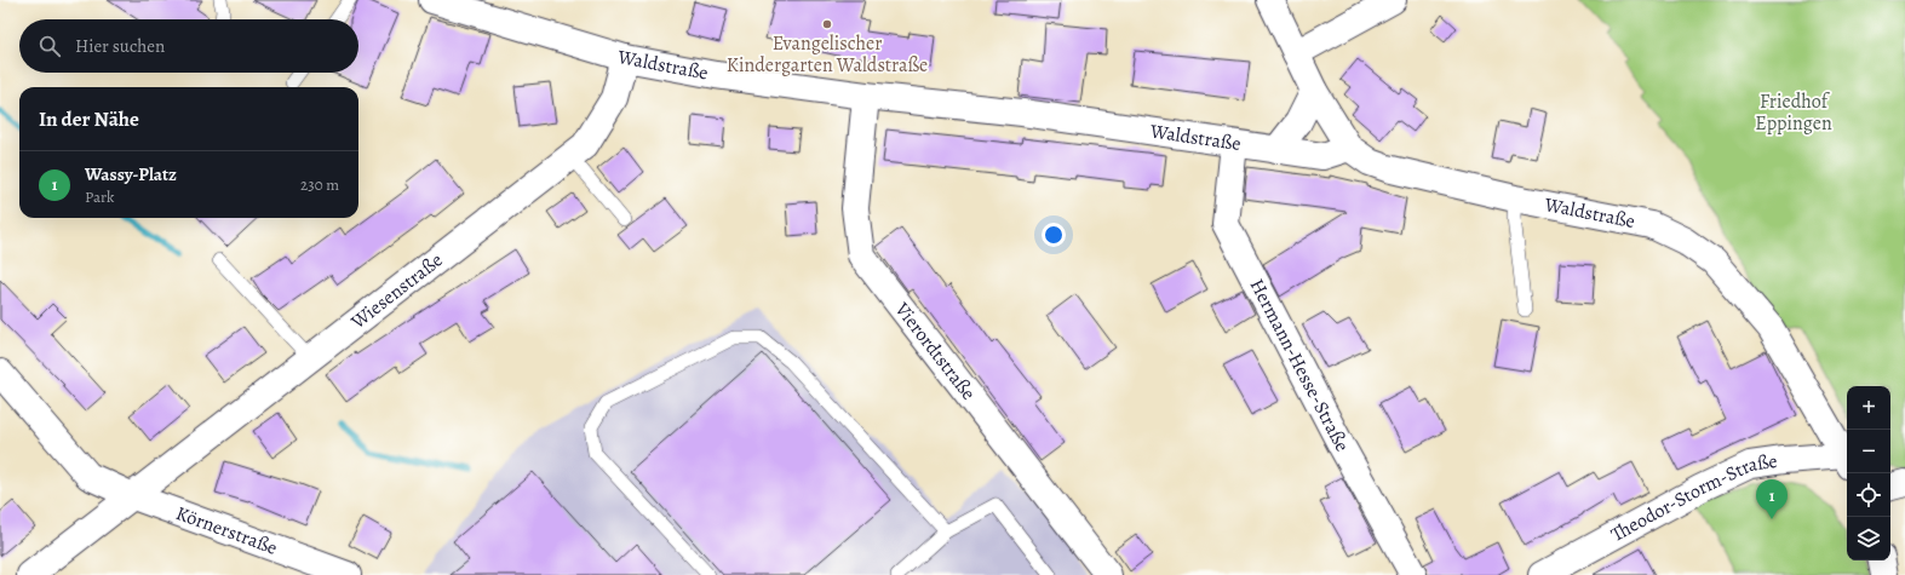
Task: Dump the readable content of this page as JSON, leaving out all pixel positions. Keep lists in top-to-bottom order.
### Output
{
  "streets": {
    "street": [
      "Waldstraße",
      "Wiesenstraße",
      "Vierordtstraße",
      "Hermann-Hesse-Straße",
      "Theodor-Storm-Straße",
      "Körnerstraße"
    ]
  },
  "crossings": [
    ["Waldstraße", "Wiesenstraße"],
    ["Waldstraße", "Vierordtstraße"],
    ["Waldstraße", "Hermann-Hesse-Straße"],
    ["Wiesenstraße", "Körnerstraße"]
  ],
  "parks": ["Friedhof Eppingen"],
  "places": ["Evangelischer Kindergarten Waldstraße"],
  "page": {
    "search": "Hier suchen",
    "heading": "In der Nähe",
    "list": [
      {
        "mark": "1",
        "name": "Wassy-Platz",
        "note": "Park",
        "value": "230 m"
      }
    ],
    "map_buttons": ["+", "−"],
    "pins": "1"
  }
}
